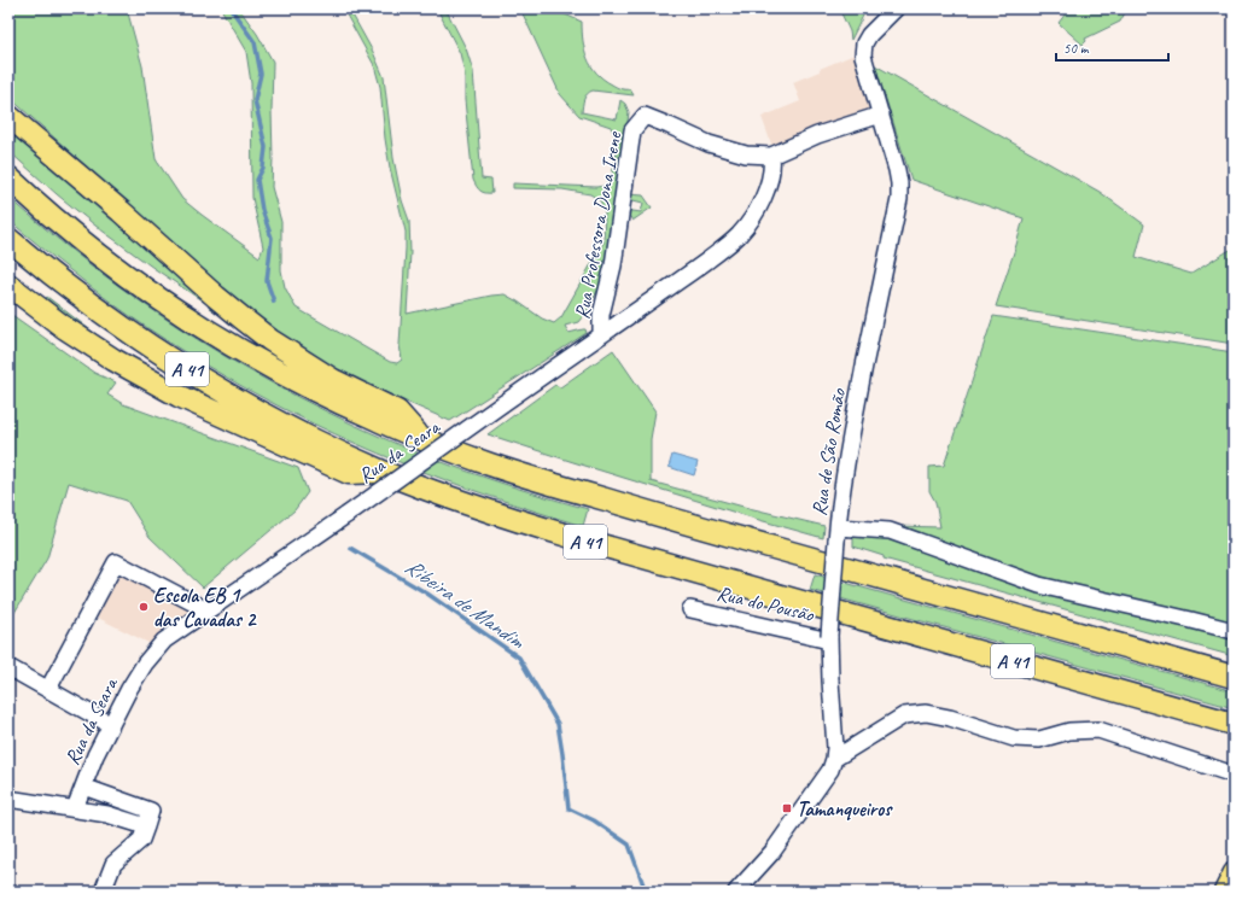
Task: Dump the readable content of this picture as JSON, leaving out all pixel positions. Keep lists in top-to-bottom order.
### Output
{
  "streets": {
    "highway": ["A 41"],
    "street": [
      "Rua Professora Dona Irene",
      "Rua da Seara",
      "Rua de São Romão",
      "Rua do Pousão"
    ]
  },
  "crossings": [
    ["Rua Professora Dona Irene", "Rua da Seara"],
    ["Rua Professora Dona Irene", "Rua de São Romão"],
    ["Rua de São Romão", "Rua do Pousão"]
  ],
  "water": ["Ribeira de Mandim"],
  "places": {
    "other": ["Escola EB 1 das Cavadas 2"],
    "transit": ["Tamanqueiros"]
  },
  "scale_bar": "50 m"
}
